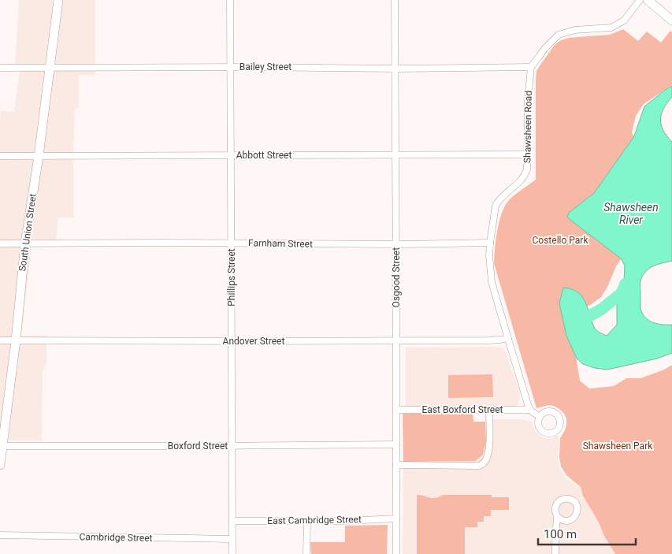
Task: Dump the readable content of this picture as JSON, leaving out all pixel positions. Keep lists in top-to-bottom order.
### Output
{
  "streets": {
    "main road": ["South Union Street"],
    "street": [
      "Bailey Street",
      "Shawsheen Road",
      "Abbott Street",
      "Farnham Street",
      "Phillips Street",
      "Osgood Street",
      "Andover Street",
      "East Boxford Street",
      "Boxford Street",
      "East Cambridge Street",
      "Cambridge Street"
    ]
  },
  "crossings": [
    ["Bailey Street", "Shawsheen Road"],
    ["Bailey Street", "South Union Street"],
    ["Bailey Street", "Phillips Street"],
    ["Bailey Street", "Osgood Street"],
    ["Shawsheen Road", "Abbott Street"],
    ["Shawsheen Road", "Farnham Street"],
    ["Shawsheen Road", "Andover Street"],
    ["Shawsheen Road", "East Boxford Street"],
    ["Abbott Street", "South Union Street"],
    ["Abbott Street", "Phillips Street"],
    ["Abbott Street", "Osgood Street"],
    ["South Union Street", "Farnham Street"],
    ["South Union Street", "Andover Street"],
    ["South Union Street", "Boxford Street"],
    ["Farnham Street", "Phillips Street"],
    ["Farnham Street", "Osgood Street"],
    ["Phillips Street", "Andover Street"],
    ["Phillips Street", "Boxford Street"],
    ["Phillips Street", "East Cambridge Street"],
    ["Phillips Street", "Cambridge Street"],
    ["Osgood Street", "Andover Street"],
    ["Osgood Street", "East Boxford Street"],
    ["Osgood Street", "Boxford Street"],
    ["Osgood Street", "East Cambridge Street"]
  ],
  "water": ["Shawsheen River"],
  "parks": ["Costello Park", "Shawsheen Park"],
  "scale_bar": "100 m"
}
